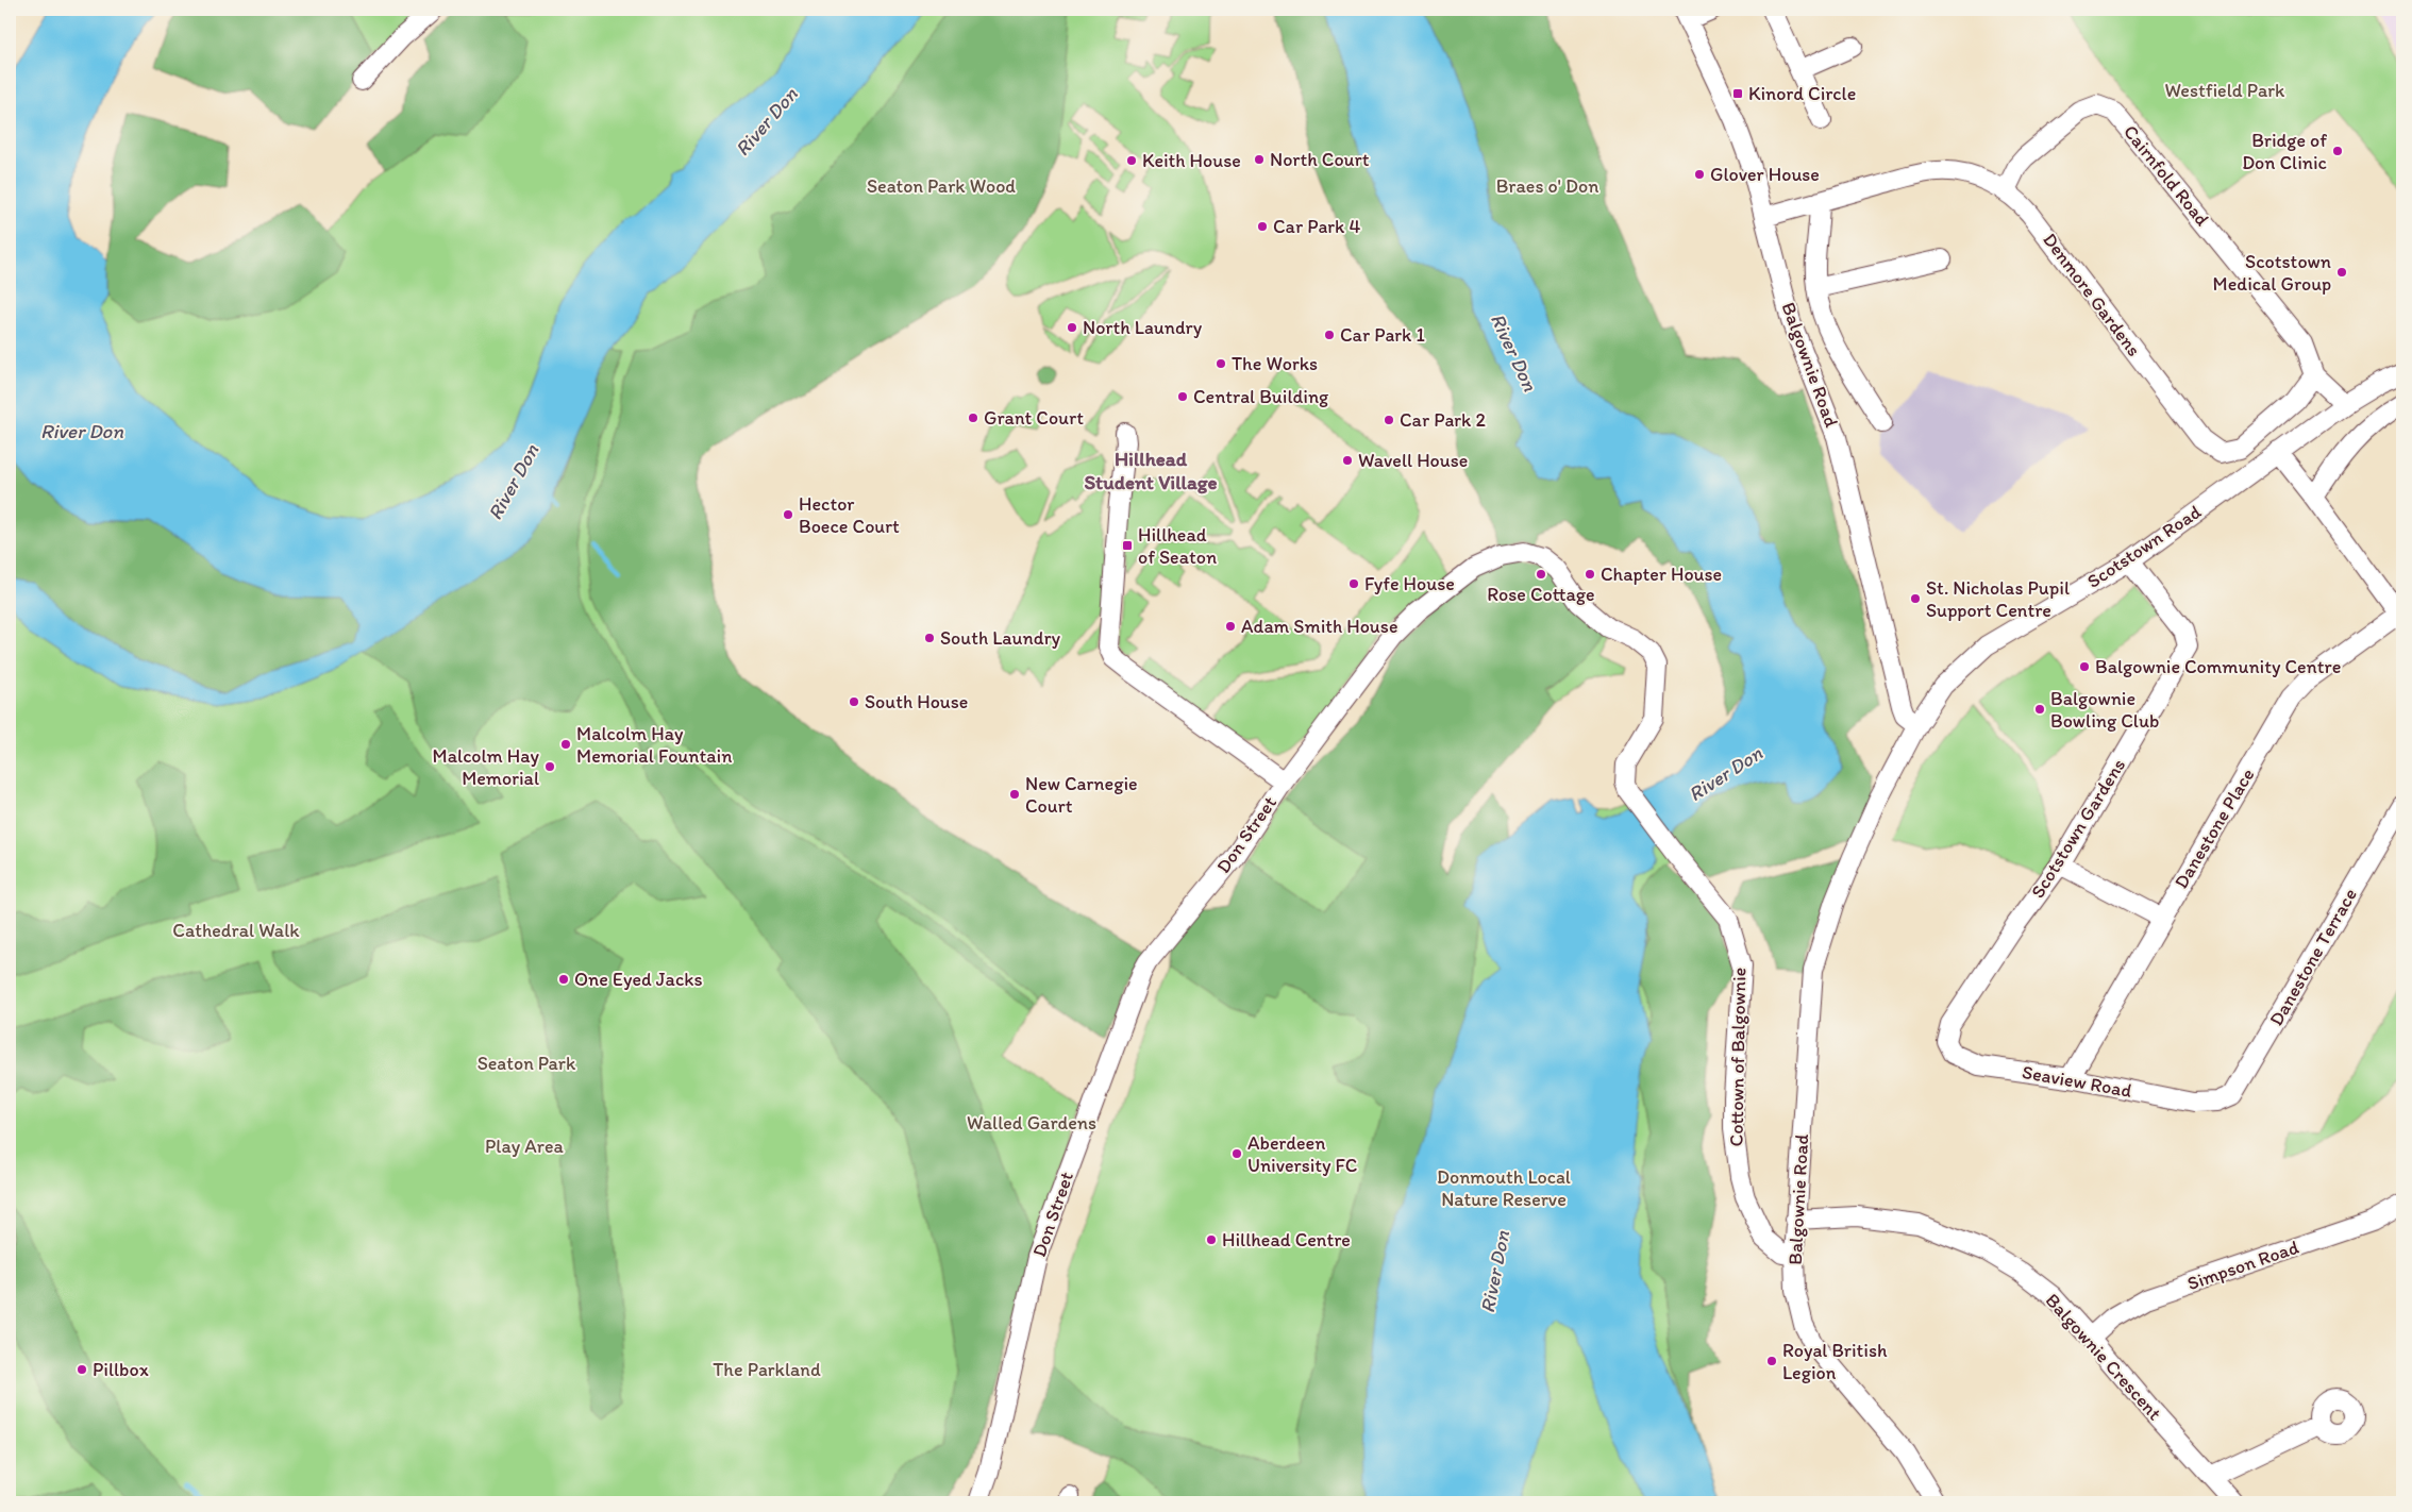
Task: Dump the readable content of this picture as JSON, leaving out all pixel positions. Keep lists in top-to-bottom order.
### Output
{
  "streets": {
    "street": [
      "Cairnfold Road",
      "Denmore Gardens",
      "Balgownie Road",
      "Scotstown Road",
      "Scotstown Gardens",
      "Danestone Place",
      "Don Street",
      "Danestone Terrace",
      "Cottown of Balgownie",
      "Seaview Road",
      "Simpson Road",
      "Balgownie Crescent"
    ]
  },
  "crossings": [
    ["Cairnfold Road", "Denmore Gardens"],
    ["Cairnfold Road", "Scotstown Road"],
    ["Denmore Gardens", "Balgownie Road"],
    ["Balgownie Road", "Scotstown Road"],
    ["Balgownie Road", "Cottown of Balgownie"],
    ["Balgownie Road", "Balgownie Crescent"],
    ["Scotstown Road", "Scotstown Gardens"],
    ["Scotstown Gardens", "Seaview Road"],
    ["Danestone Place", "Seaview Road"],
    ["Don Street", "Cottown of Balgownie"],
    ["Danestone Terrace", "Seaview Road"],
    ["Simpson Road", "Balgownie Crescent"]
  ],
  "districts": ["Hillhead Student Village"],
  "water": ["River Don"],
  "parks": [
    "Westfield Park",
    "Seaton Park Wood",
    "Braes o' Don",
    "Cathedral Walk",
    "Seaton Park",
    "Walled Gardens",
    "Play Area",
    "Donmouth Local Nature Reserve",
    "The Parkland"
  ],
  "places": {
    "transit": ["Kinord Circle", "Hillhead of Seaton"],
    "other": [
      "Bridge of Don Clinic",
      "North Court",
      "Keith House",
      "Glover House",
      "Car Park 4",
      "Scotstown Medical Group",
      "North Laundry",
      "Car Park 1",
      "The Works",
      "Central Building",
      "Grant Court",
      "Car Park 2",
      "Wavell House",
      "Hector Boece Court",
      "Rose Cottage",
      "Chapter House",
      "Fyfe House",
      "St. Nicholas Pupil Support Centre",
      "Adam Smith House",
      "South Laundry",
      "Balgownie Community Centre",
      "South House",
      "Balgownie Bowling Club",
      "Malcolm Hay Memorial Fountain",
      "Malcolm Hay Memorial",
      "New Carnegie Court",
      "One Eyed Jacks",
      "Aberdeen University FC",
      "Hillhead Centre",
      "Royal British Legion",
      "Pillbox"
    ]
  }
}
